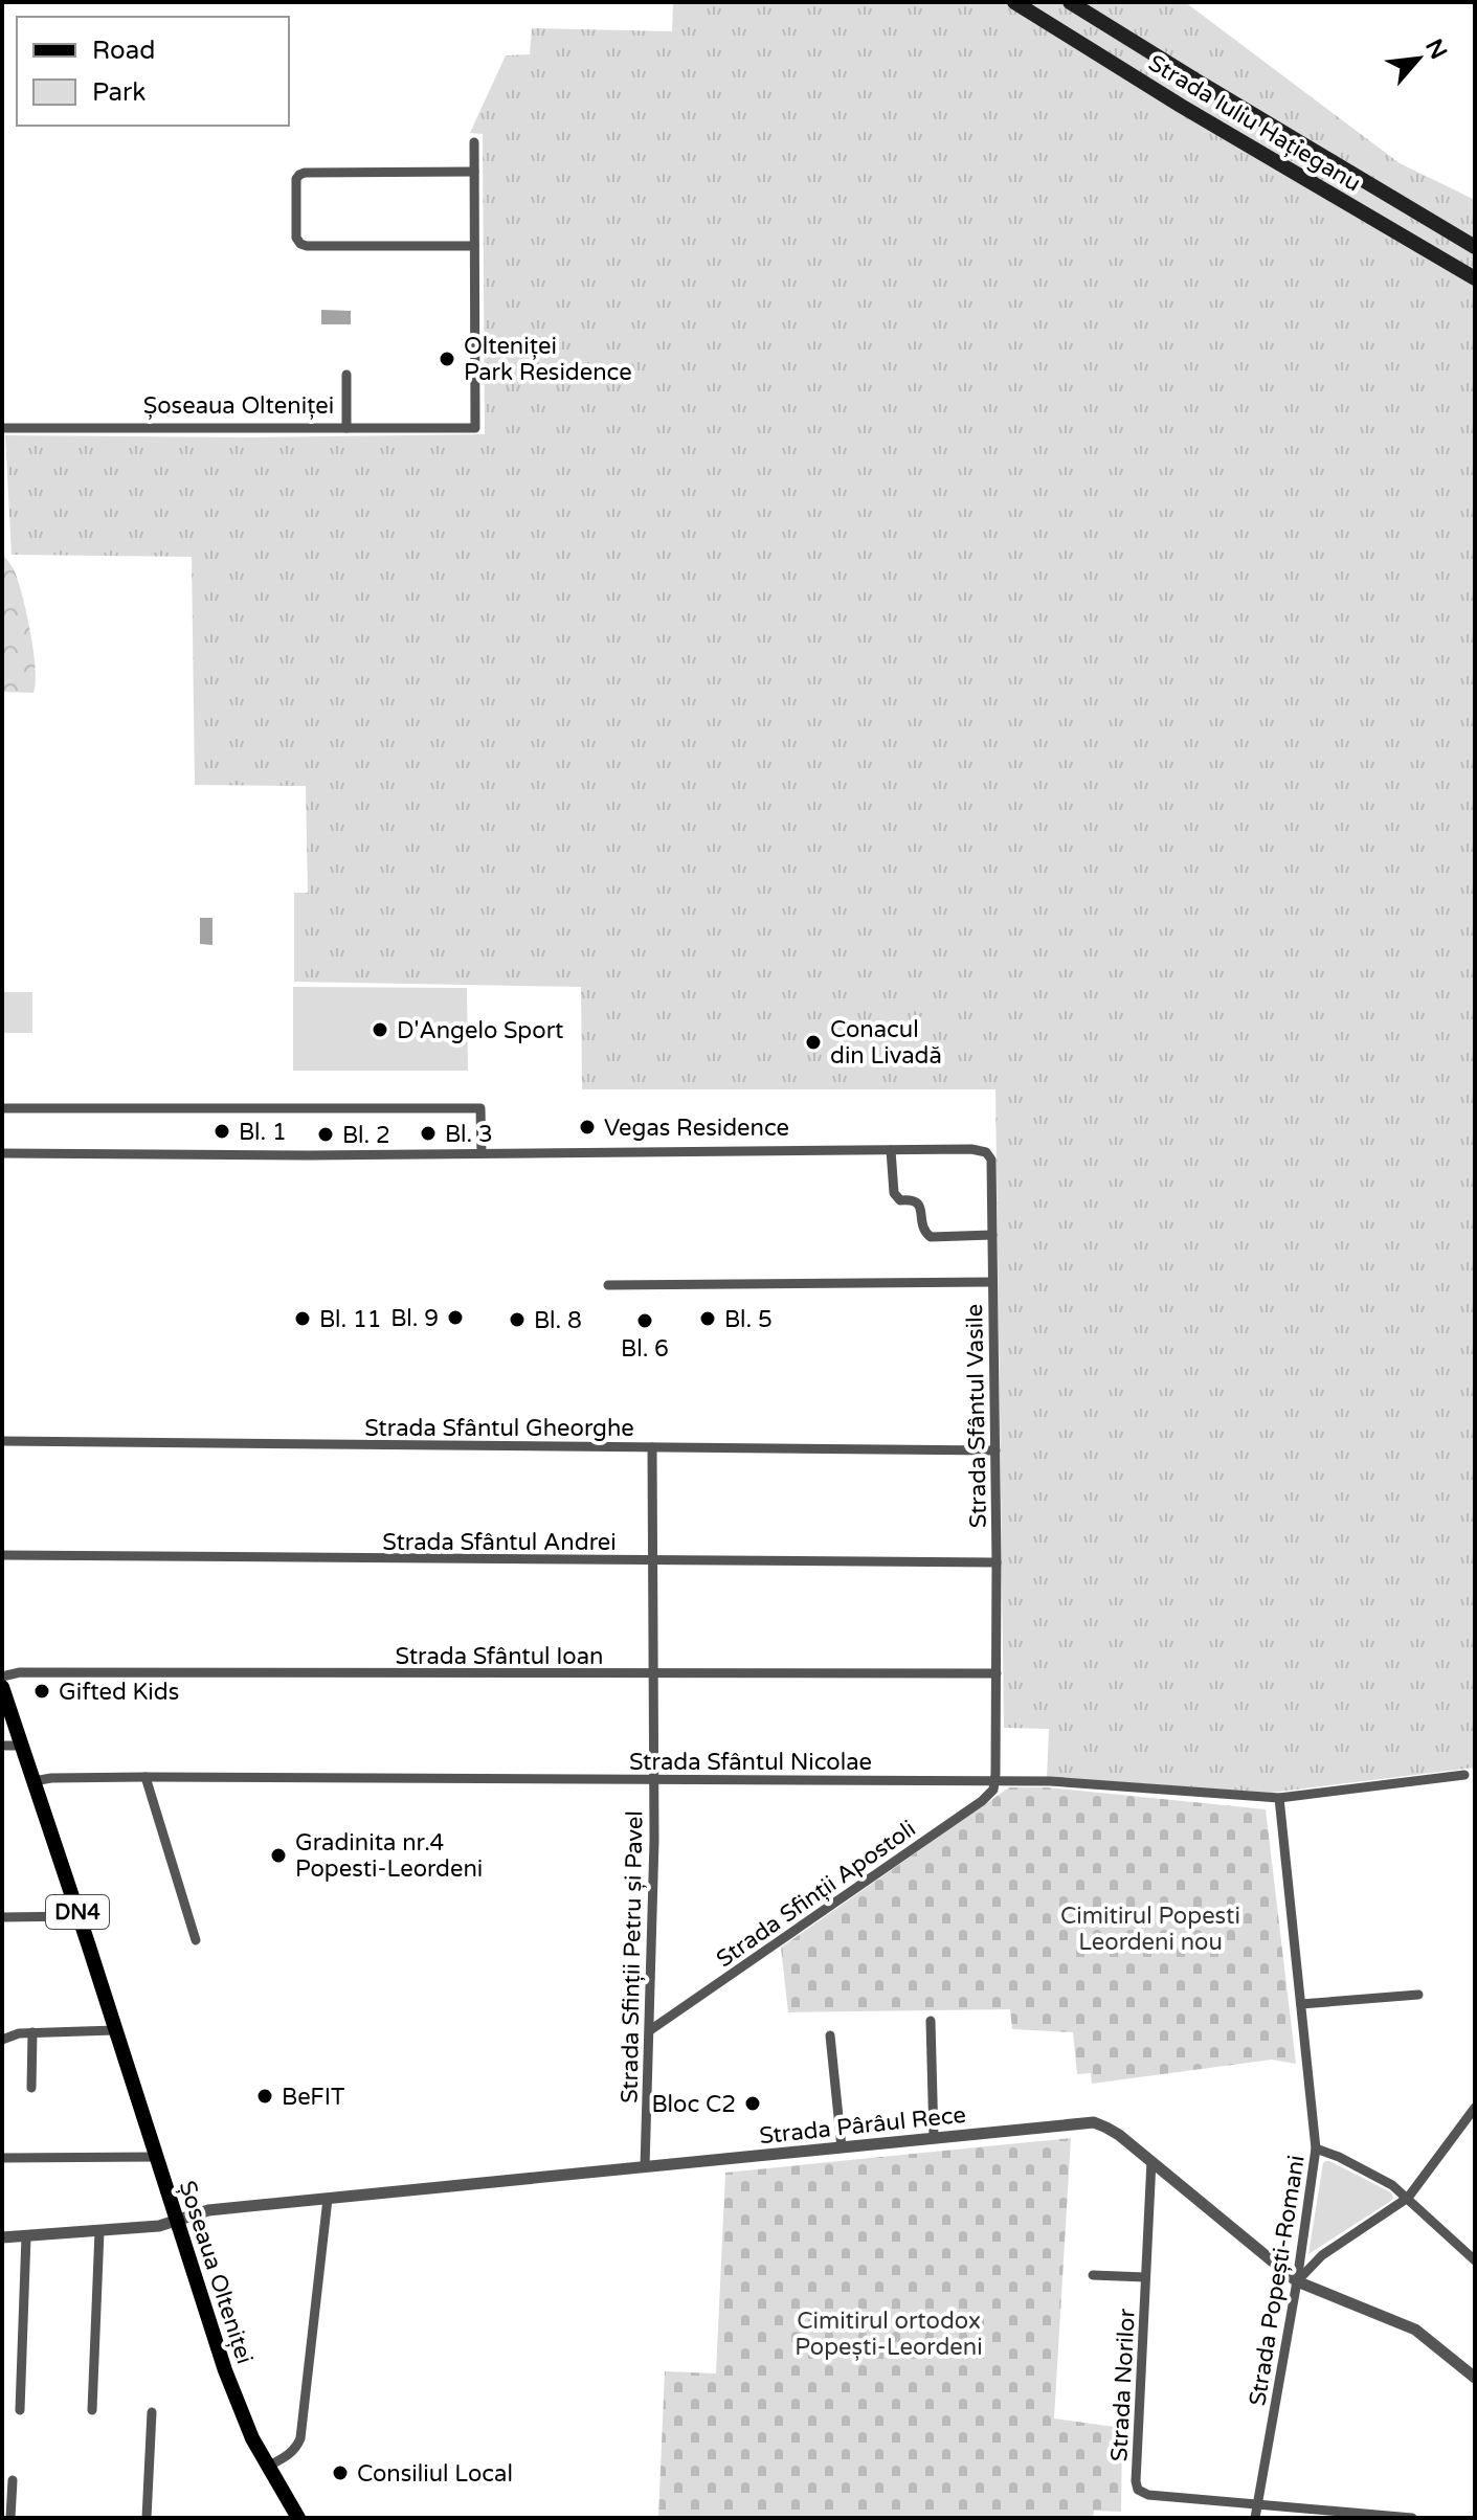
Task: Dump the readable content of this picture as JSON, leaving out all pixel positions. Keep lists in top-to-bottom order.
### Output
{
  "streets": {
    "main road": ["Strada Iuliu Hațieganu", "Șoseaua Olteniței", "DN4"],
    "street": [
      "Strada Sfântul Vasile",
      "Strada Sfântul Gheorghe",
      "Strada Sfântul Andrei",
      "Strada Sfântul Ioan",
      "Strada Sfântul Nicolae",
      "Strada Sfinții Apostoli",
      "Strada Sfinții Petru și Pavel",
      "Strada Pârâul Rece",
      "Strada Popești-Romani",
      "Strada Norilor"
    ]
  },
  "crossings": [
    ["Șoseaua Olteniței", "Strada Sfântul Nicolae"],
    ["Șoseaua Olteniței", "Strada Pârâul Rece"],
    ["Strada Sfântul Vasile", "Strada Sfântul Gheorghe"],
    ["Strada Sfântul Vasile", "Strada Sfântul Andrei"],
    ["Strada Sfântul Vasile", "Strada Sfântul Ioan"],
    ["Strada Sfântul Vasile", "Strada Sfântul Nicolae"],
    ["Strada Sfântul Vasile", "Strada Sfinții Apostoli"],
    ["Strada Sfântul Gheorghe", "Strada Sfinții Petru și Pavel"],
    ["Strada Sfântul Andrei", "Strada Sfinții Petru și Pavel"],
    ["Strada Sfântul Ioan", "Strada Sfinții Petru și Pavel"],
    ["Strada Sfântul Nicolae", "Strada Sfinții Apostoli"],
    ["Strada Sfântul Nicolae", "Strada Sfinții Petru și Pavel"],
    ["Strada Sfântul Nicolae", "Strada Popești-Romani"],
    ["Strada Sfinții Apostoli", "Strada Sfinții Petru și Pavel"],
    ["Strada Sfinții Petru și Pavel", "Strada Pârâul Rece"],
    ["Strada Pârâul Rece", "Strada Popești-Romani"],
    ["Strada Pârâul Rece", "Strada Norilor"],
    ["Strada Popești-Romani", "Strada Norilor"]
  ],
  "parks": ["Cimitirul Popesti Leordeni nou", "Cimitirul ortodox Popești-Leordeni"],
  "places": [
    "Olteniței Park Residence",
    "D'Angelo Sport",
    "Conacul din Livadă",
    "Vegas Residence",
    "Bl. 1",
    "Bl. 3",
    "Bl. 2",
    "Bl. 9",
    "Bl. 11",
    "Bl. 5",
    "Bl. 8",
    "Bl. 6",
    "Gifted Kids",
    "Gradinita nr.4 Popesti-Leordeni",
    "BeFIT",
    "Bloc C2",
    "Consiliul Local"
  ],
  "legend": ["Road", "Park"],
  "north": "top right"
}
